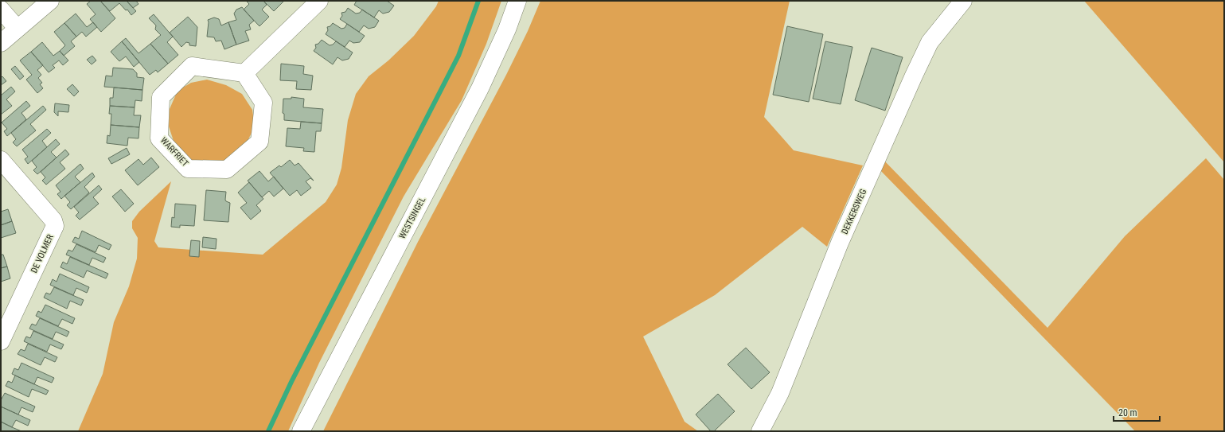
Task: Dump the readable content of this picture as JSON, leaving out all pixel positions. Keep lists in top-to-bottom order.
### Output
{
  "streets": {
    "street": [
      "WARFRIET",
      "DEKKERSWEG",
      "WESTSINGEL",
      "DE VOLMER"
    ]
  },
  "scale_bar": "20 m"
}
